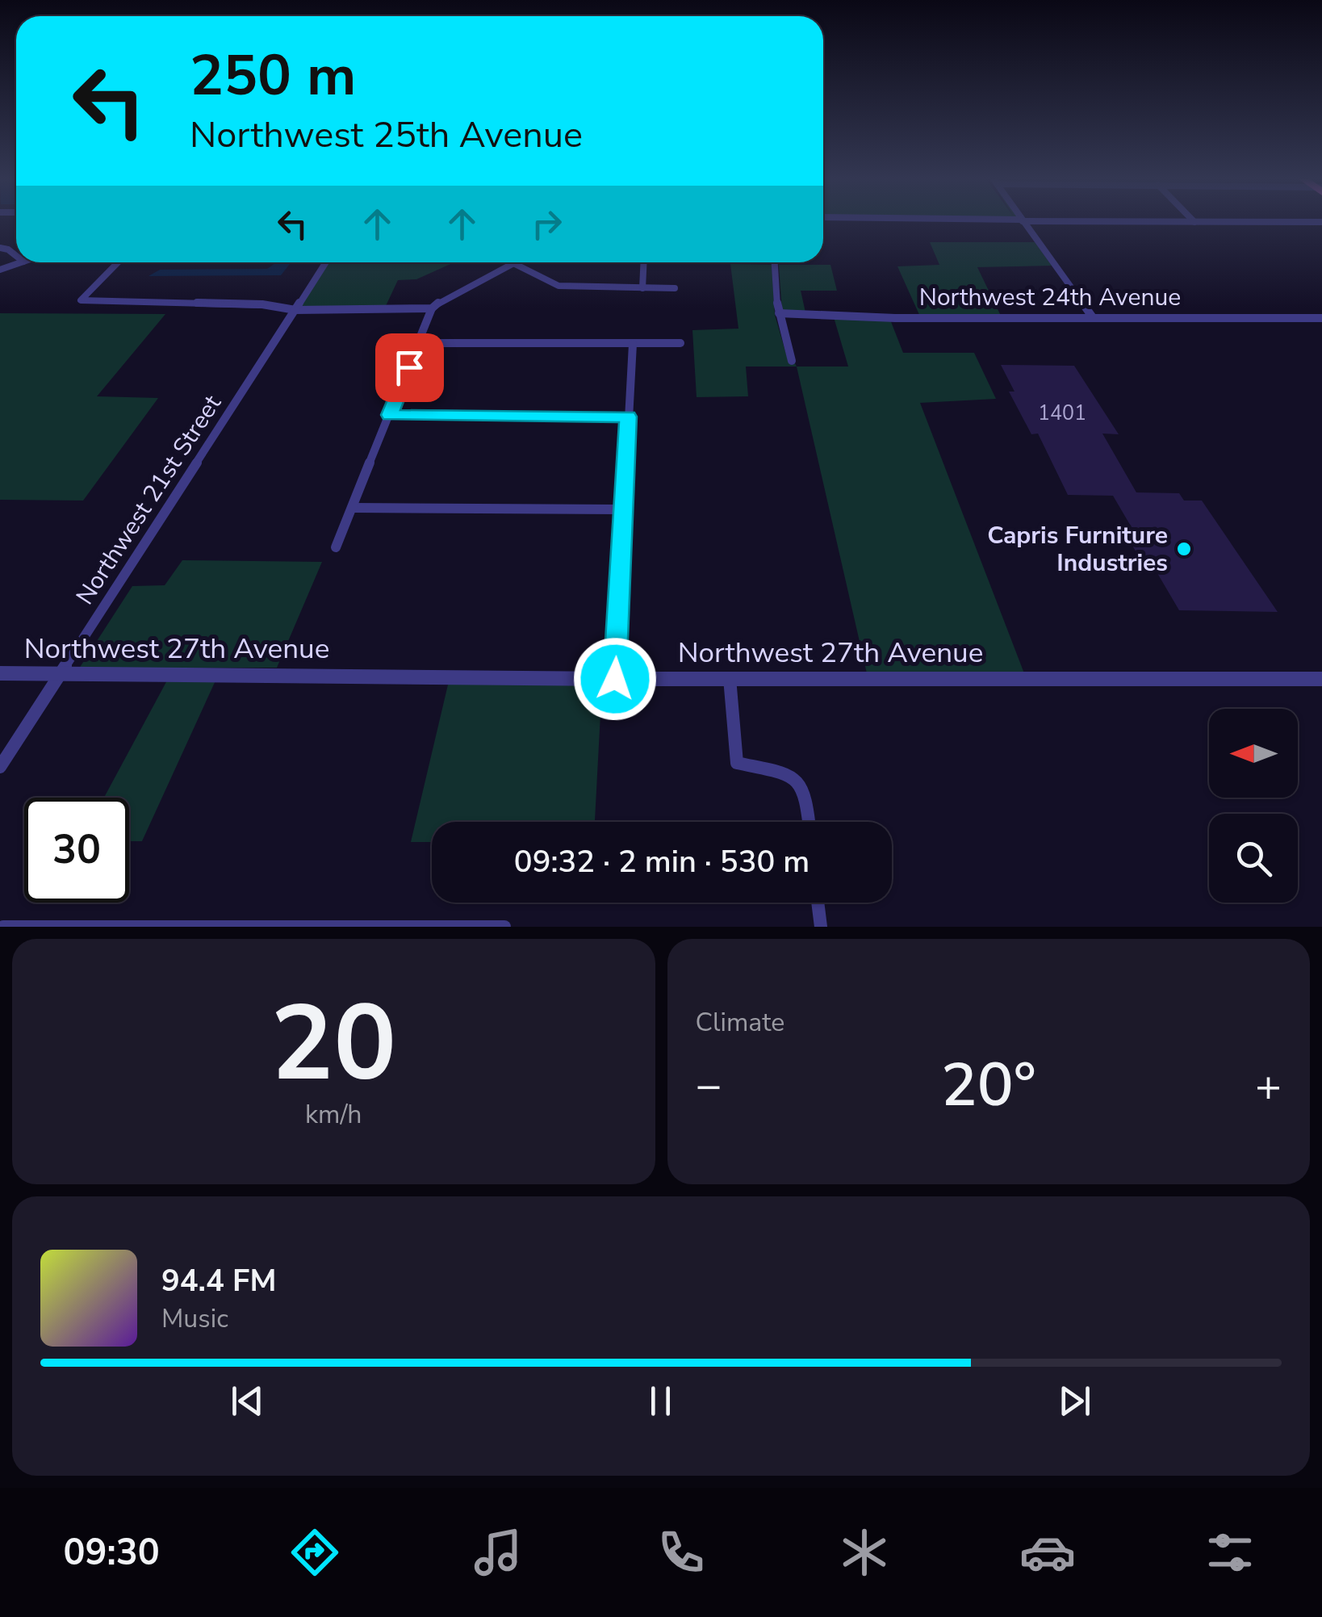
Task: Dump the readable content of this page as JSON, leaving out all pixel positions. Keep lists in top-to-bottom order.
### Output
{
  "streets": {
    "street": ["Northwest 24th Avenue", "Northwest 21st Street", "Northwest 27th Avenue"]
  },
  "crossings": [
    ["Northwest 21st Street", "Northwest 27th Avenue"]
  ],
  "places": ["Capris Furniture Industries"],
  "house_numbers": ["1401"],
  "north": "left",
  "page": {
    "turn": ["250 m", "Northwest 25th Avenue"],
    "limit": "30",
    "trip": "09:32 · 2 min · 530 m",
    "tile": [
      ["20", "km/h"],
      "Climate"
    ],
    "heat": ["−", "20°", "+"],
    "song": ["94.4 FM", "Music"],
    "tabs": "09:30"
  }
}
